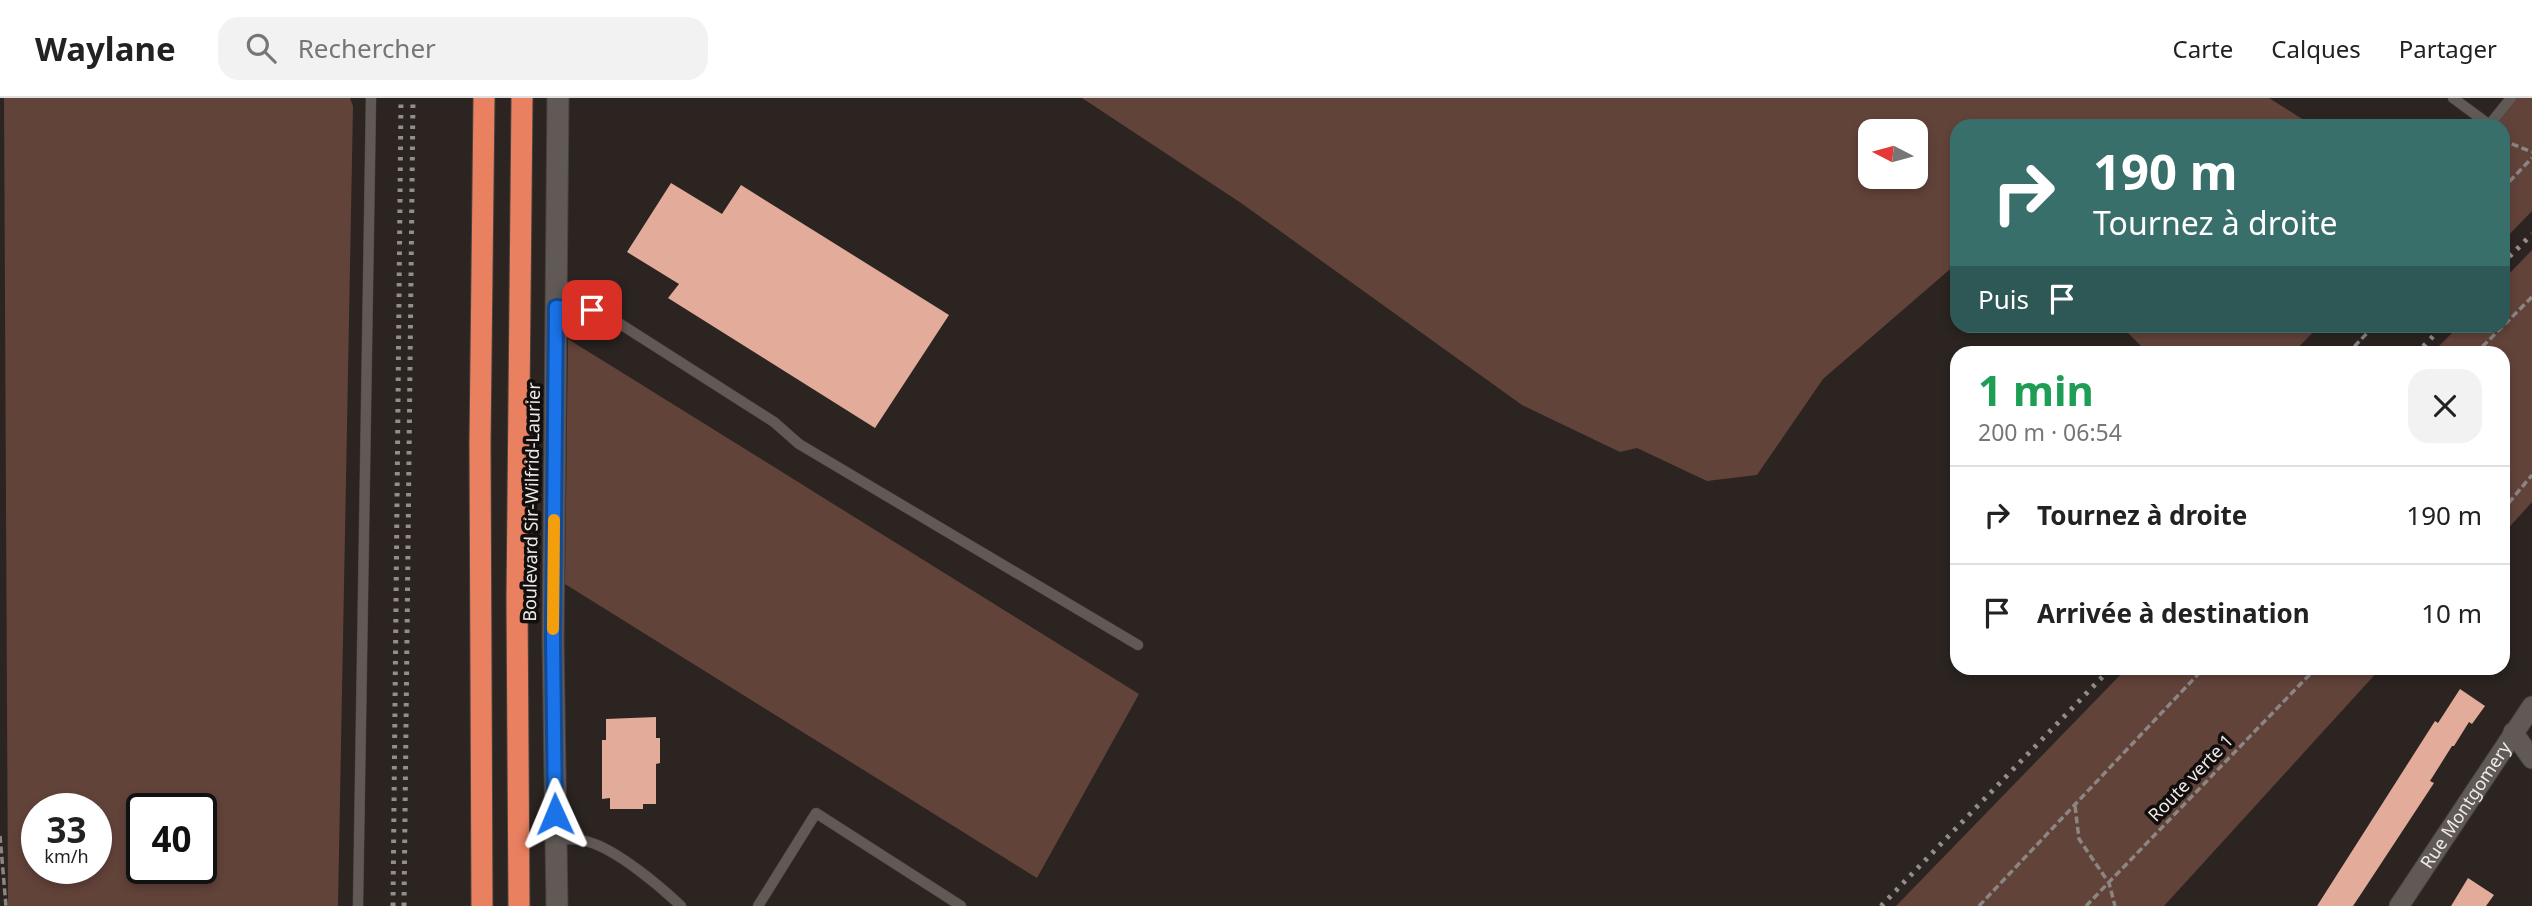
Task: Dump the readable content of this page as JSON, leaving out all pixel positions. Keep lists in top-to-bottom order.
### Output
{
  "streets": {
    "highway": ["Boulevard Sir-Wilfrid-Laurier"],
    "street": ["Rue Montgomery"],
    "path": ["Route verte 1"]
  },
  "north": "left",
  "page": {
    "header": "Waylane",
    "search": "Rechercher",
    "nav": ["Carte", "Calques", "Partager"],
    "turn": ["190 m", "Tournez à droite"],
    "then": "Puis",
    "heading": ["1 min", "200 m · 06:54"],
    "list": [
      {
        "name": "Tournez à droite",
        "value": "190 m"
      },
      {
        "name": "Arrivée à destination",
        "value": "10 m"
      }
    ],
    "speed": "33 km/h",
    "limit": "40"
  }
}
